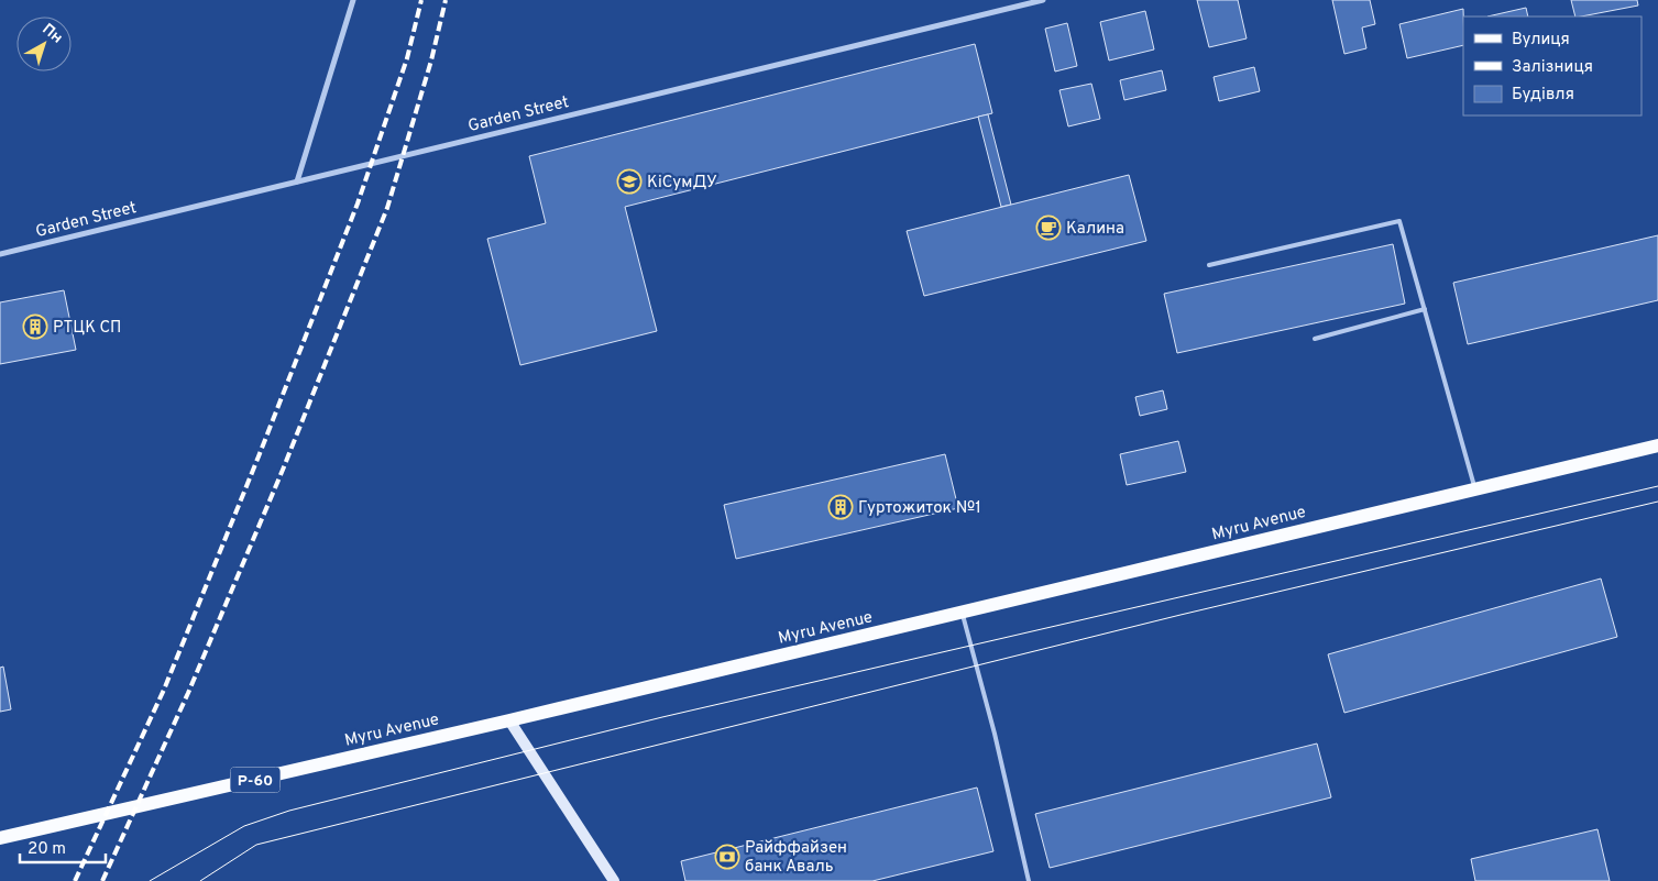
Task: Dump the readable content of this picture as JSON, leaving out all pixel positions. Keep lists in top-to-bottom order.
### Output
{
  "streets": {
    "main road": ["Myru Avenue", "Р-60"],
    "street": ["Garden Street"]
  },
  "places": {
    "school or university": ["КіСумДУ"],
    "cafe": ["Калина"],
    "building": ["РТЦК СП", "Гуртожиток №1"],
    "bank": ["Райффайзен банк Аваль"]
  },
  "legend": ["Вулиця", "Залізниця", "Будівля"],
  "scale_bar": "20 m",
  "north": "top right"
}
